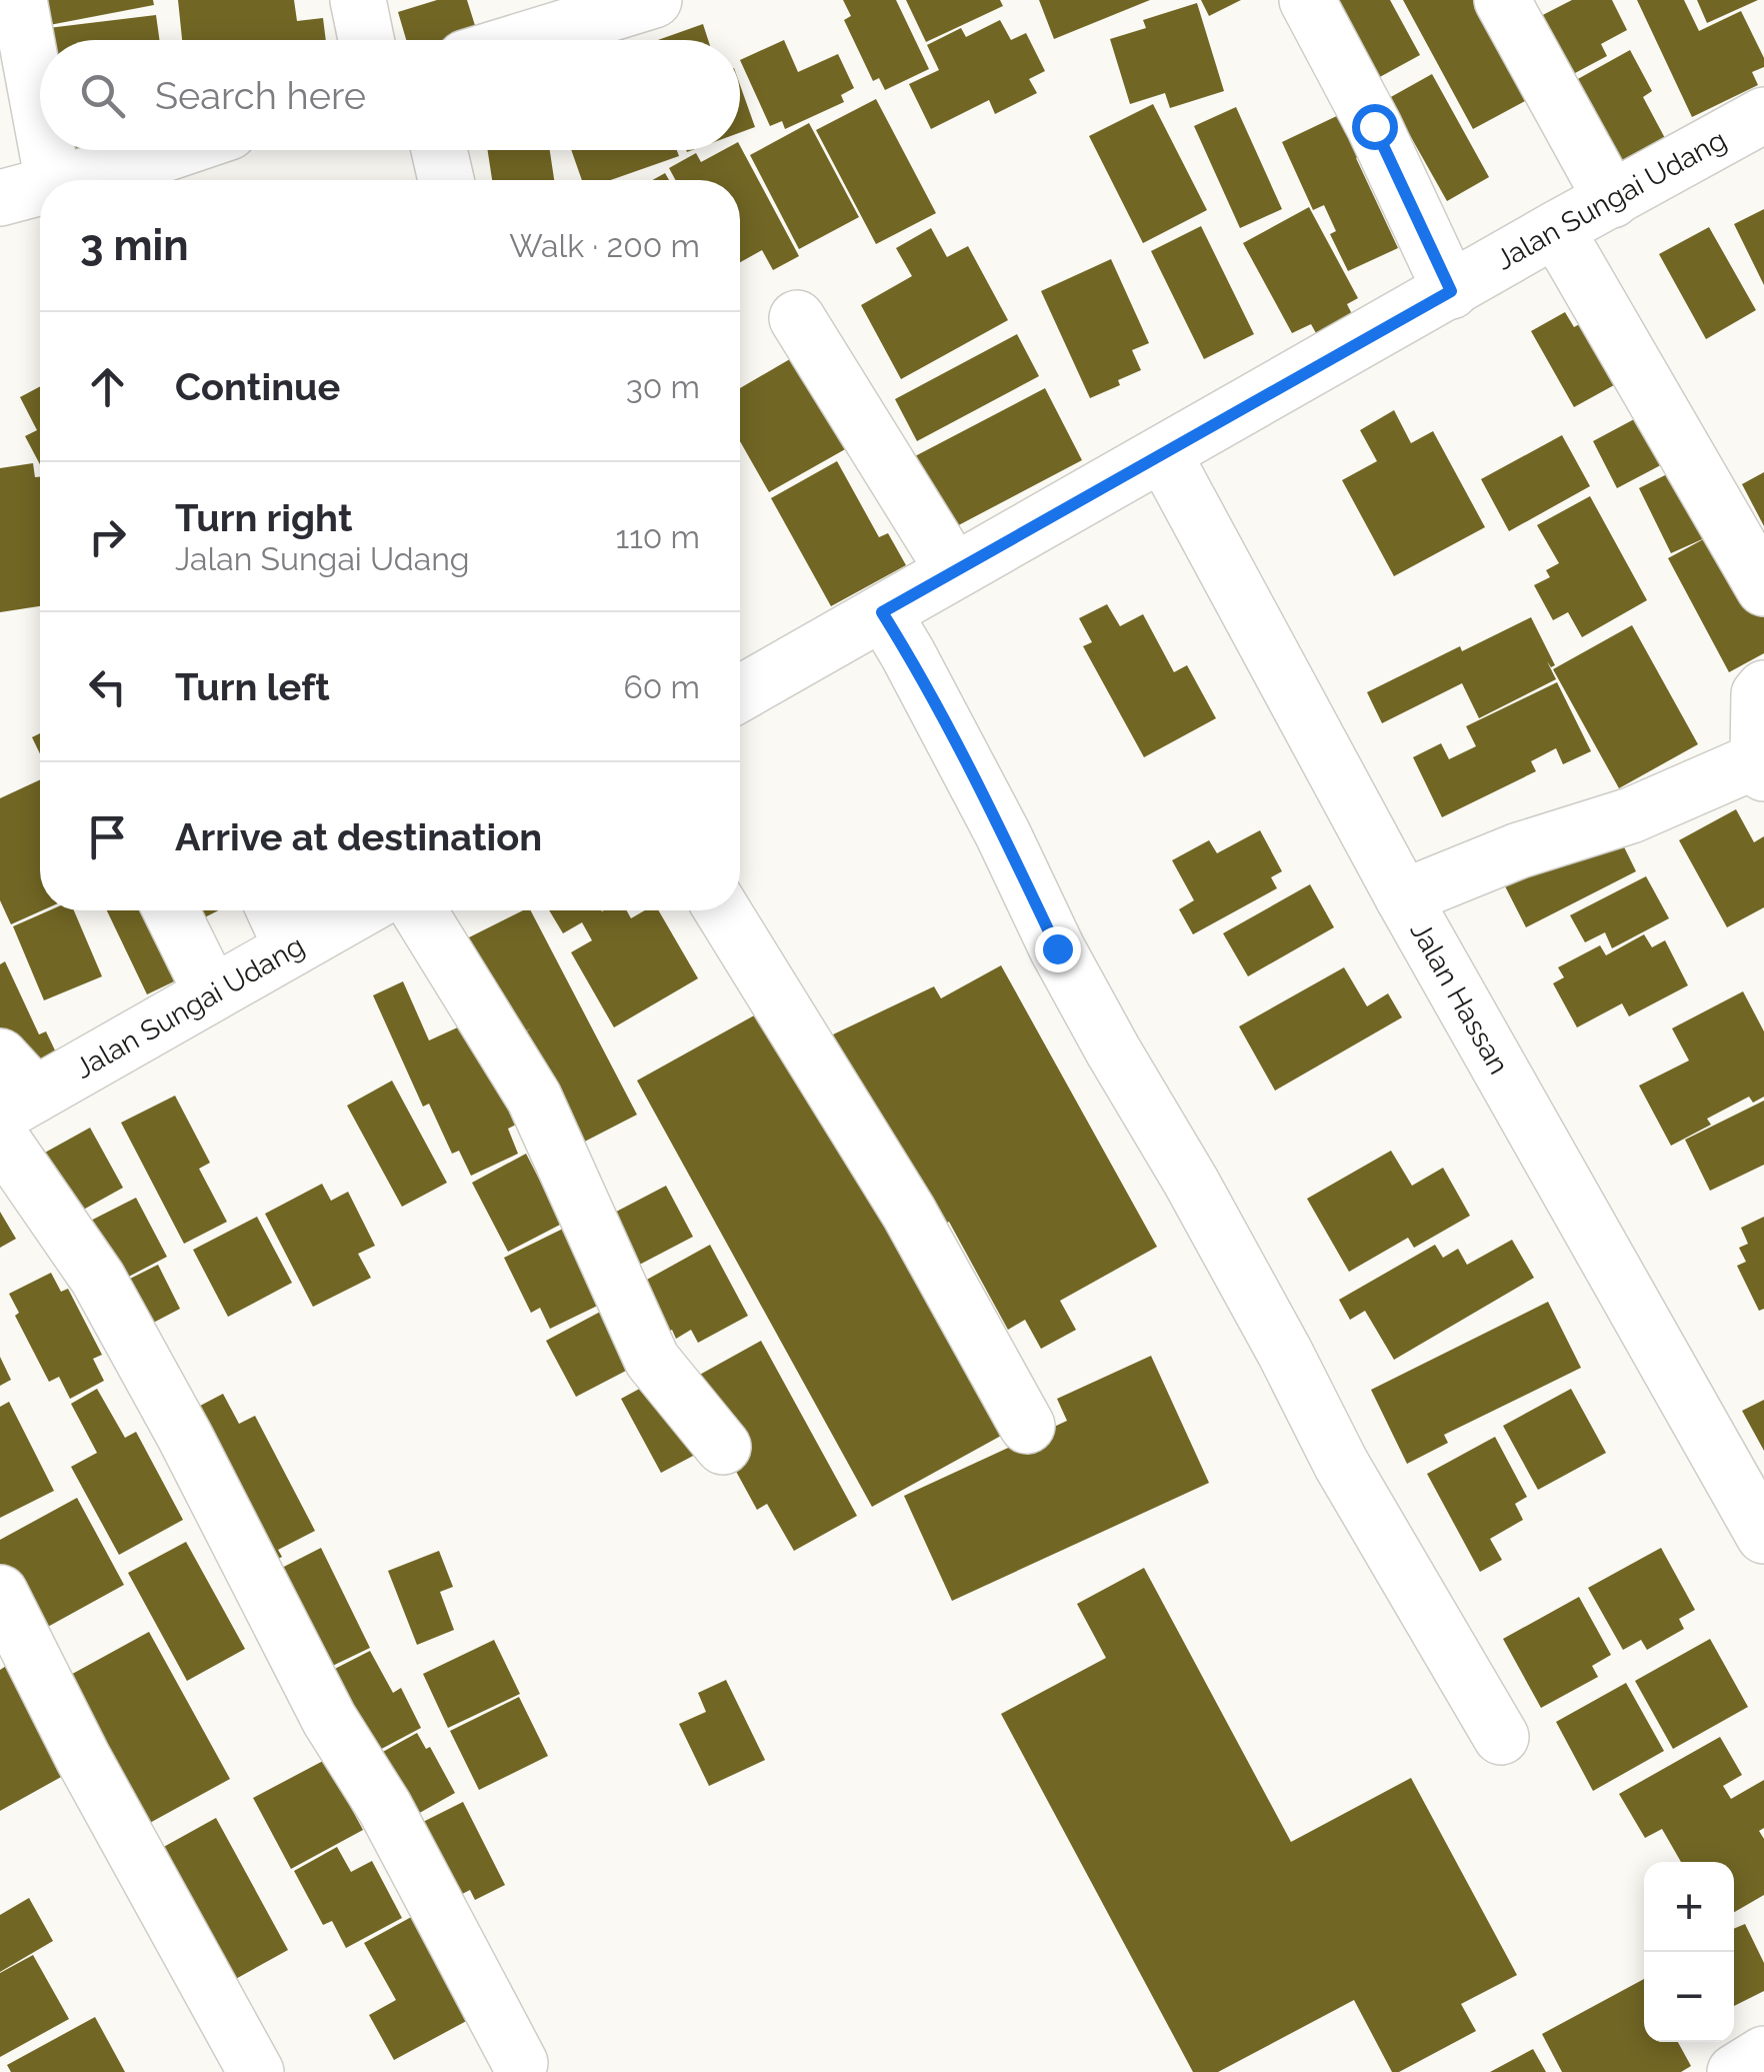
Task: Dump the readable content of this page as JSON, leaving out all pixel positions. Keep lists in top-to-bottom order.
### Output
{
  "streets": {
    "street": ["Jalan Sungai Udang", "Jalan Hassan"]
  },
  "crossings": [
    ["Jalan Sungai Udang", "Jalan Hassan"]
  ],
  "page": {
    "search": "Search here",
    "heading": ["3 min", "Walk · 200 m"],
    "list": [
      ["Continue", "30 m"],
      ["Turn right", "Jalan Sungai Udang", "110 m"],
      ["Turn left", "60 m"],
      "Arrive at destination"
    ],
    "map_buttons": ["+", "−"]
  }
}
